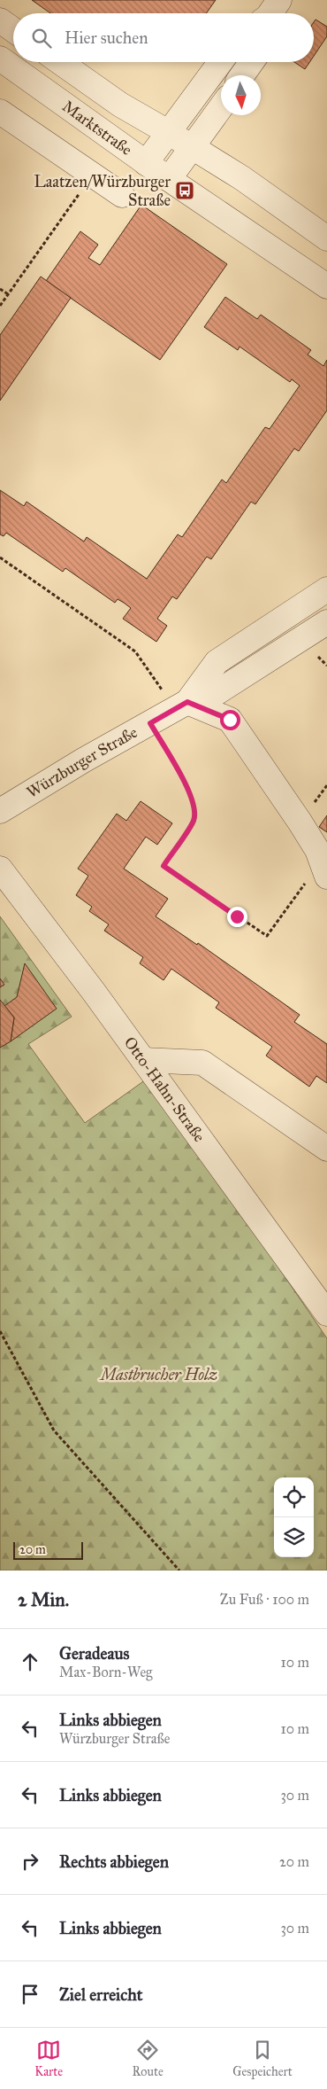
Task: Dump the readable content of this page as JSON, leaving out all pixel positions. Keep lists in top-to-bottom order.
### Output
{
  "streets": {
    "street": ["Marktstraße", "Würzburger Straße", "Otto-Hahn-Straße"]
  },
  "parks": ["Mastbrucher Holz"],
  "places": {
    "bus stop": ["Laatzen/Würzburger Straße"]
  },
  "scale_bar": "20 m",
  "north": "bottom",
  "page": {
    "search": "Hier suchen",
    "scale": "20 m",
    "heading": ["2 Min.", "Zu Fuß · 100 m"],
    "list": [
      ["Geradeaus", "Max-Born-Weg", "10 m"],
      ["Links abbiegen", "Würzburger Straße", "10 m"],
      ["Links abbiegen", "30 m"],
      ["Rechts abbiegen", "20 m"],
      ["Links abbiegen", "30 m"],
      "Ziel erreicht"
    ],
    "nav": ["Karte", "Route", "Gespeichert"]
  }
}
